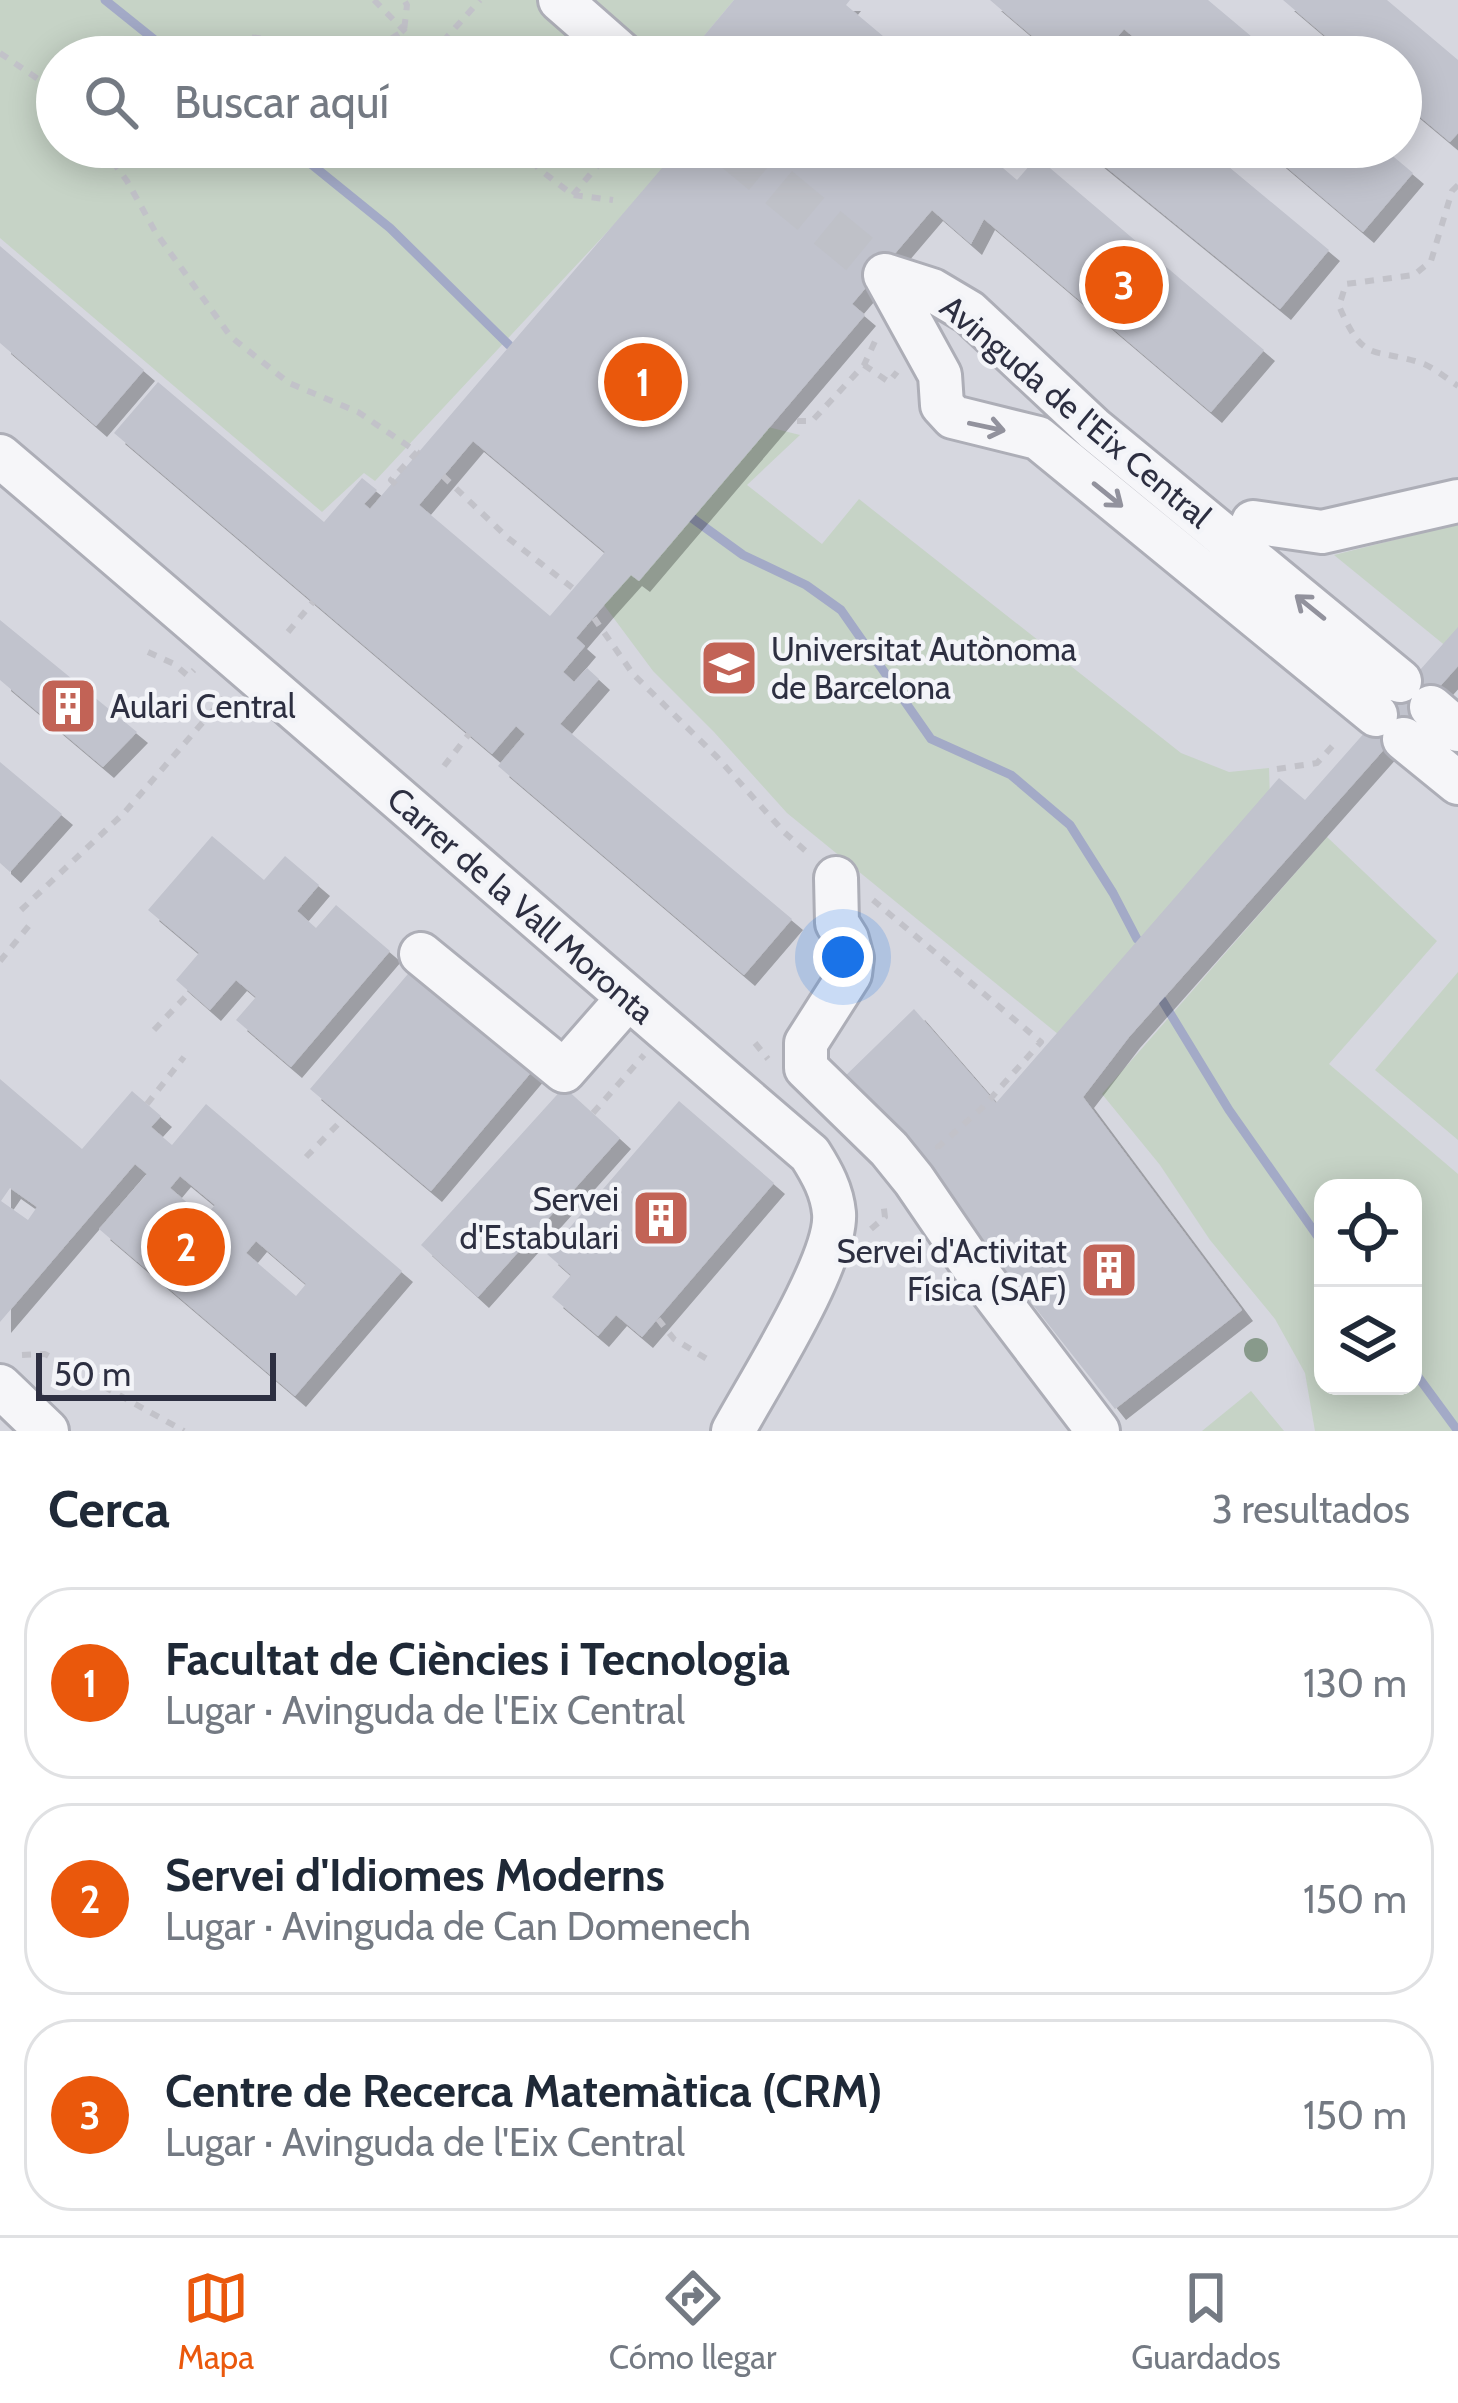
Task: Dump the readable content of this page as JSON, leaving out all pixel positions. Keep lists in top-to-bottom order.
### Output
{
  "streets": {
    "street": ["Avinguda de l'Eix Central", "Carrer de la Vall Moronta"]
  },
  "places": {
    "school or university": ["Universitat Autònoma de Barcelona"],
    "building": ["Aulari Central", "Servei d'Estabulari", "Servei d'Activitat Física (SAF)"]
  },
  "scale_bar": "50 m",
  "page": {
    "search": "Buscar aquí",
    "pins": ["3", "1", "2"],
    "scale": "50 m",
    "heading": ["Cerca", "3 resultados"],
    "list": [
      {
        "mark": "1",
        "name": "Facultat de Ciències i Tecnologia",
        "note": "Lugar · Avinguda de l'Eix Central",
        "value": "130 m"
      },
      {
        "mark": "2",
        "name": "Servei d'Idiomes Moderns",
        "note": "Lugar · Avinguda de Can Domenech",
        "value": "150 m"
      },
      {
        "mark": "3",
        "name": "Centre de Recerca Matemàtica (CRM)",
        "note": "Lugar · Avinguda de l'Eix Central",
        "value": "150 m"
      }
    ],
    "nav": ["Mapa", "Cómo llegar", "Guardados"]
  }
}
